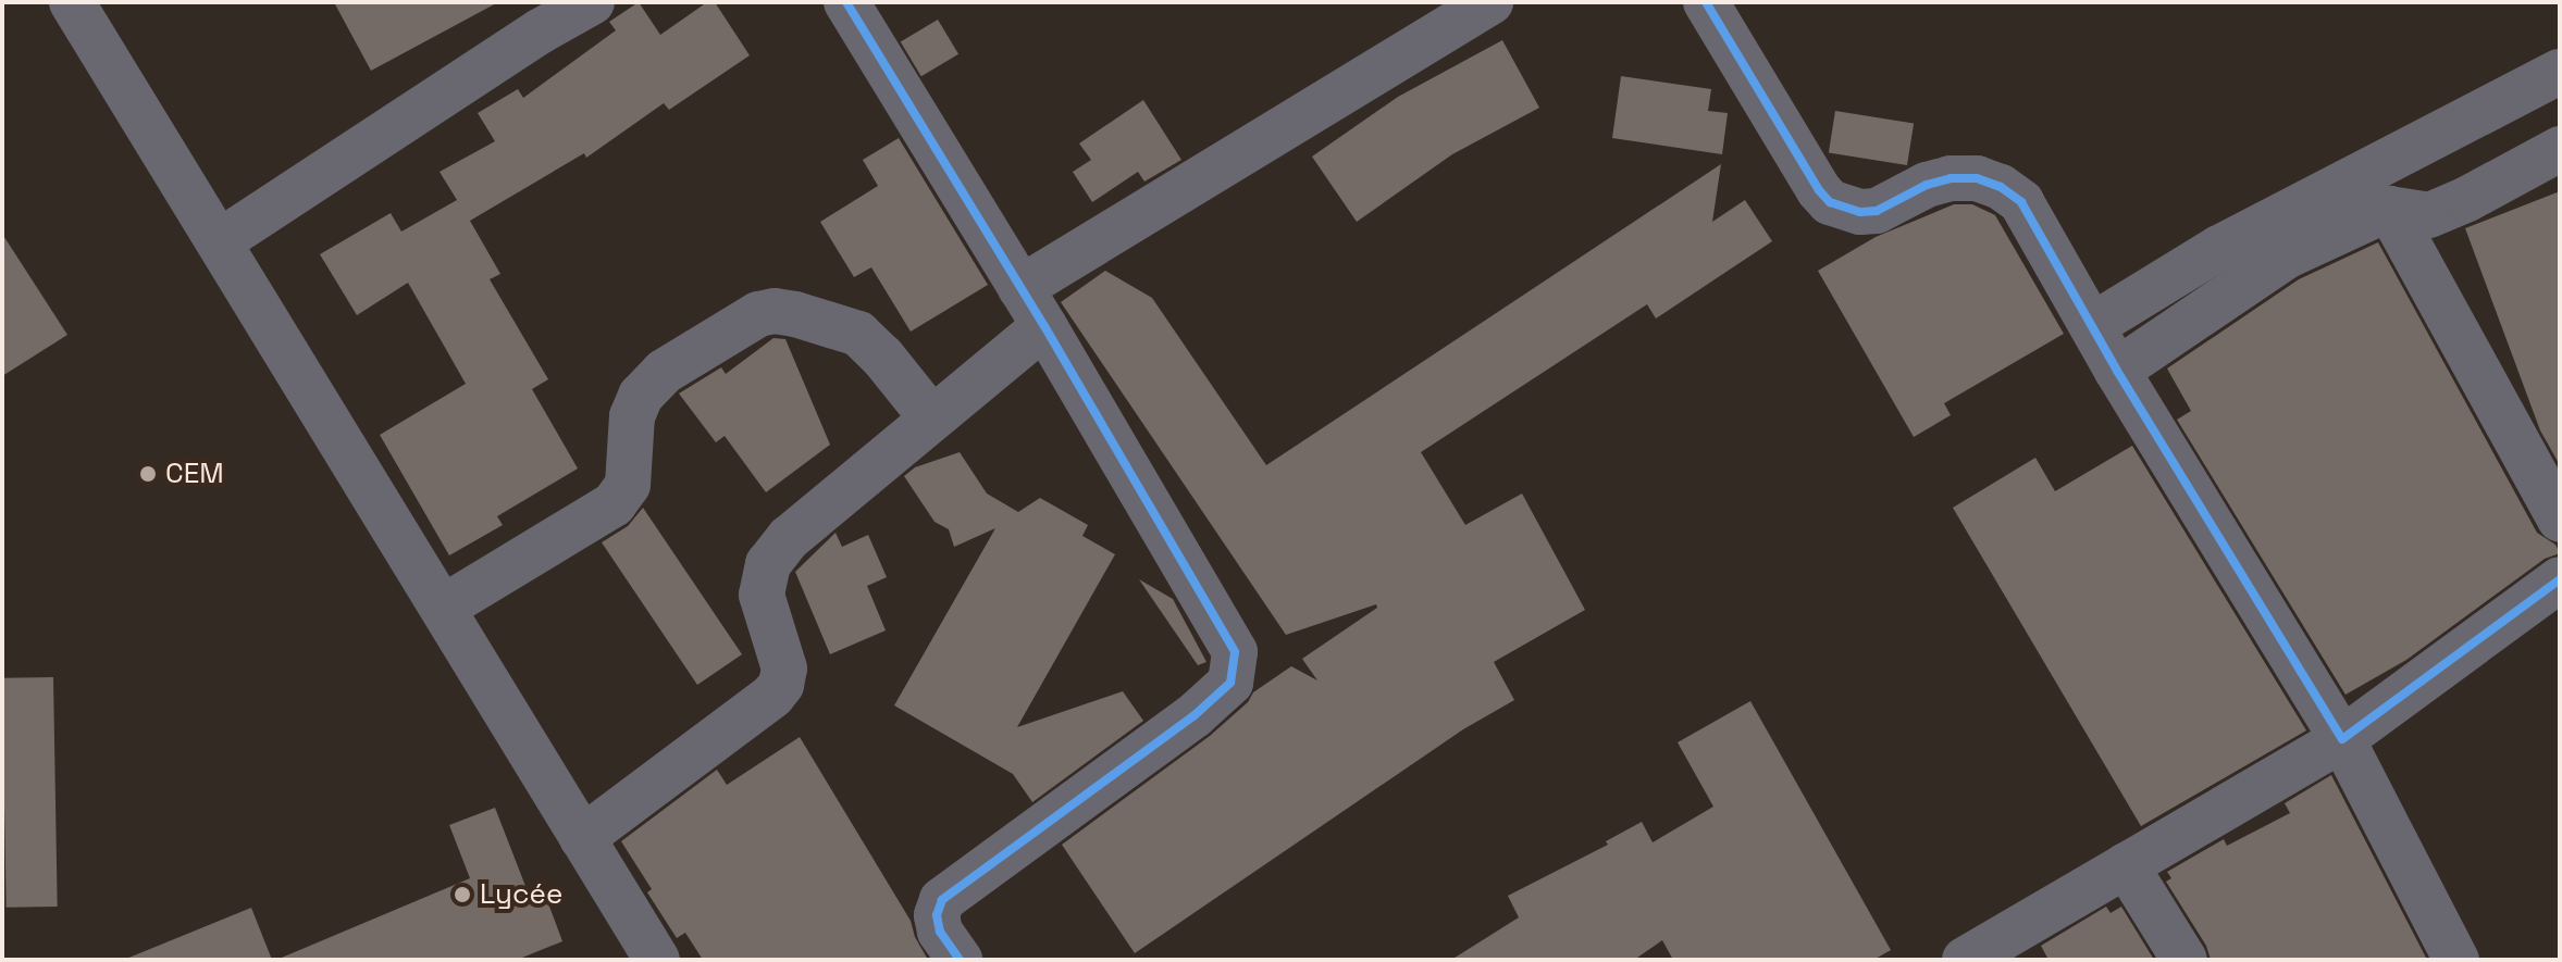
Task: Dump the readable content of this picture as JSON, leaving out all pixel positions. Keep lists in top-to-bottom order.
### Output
{
  "places": ["CEM", "Lycée"]
}
